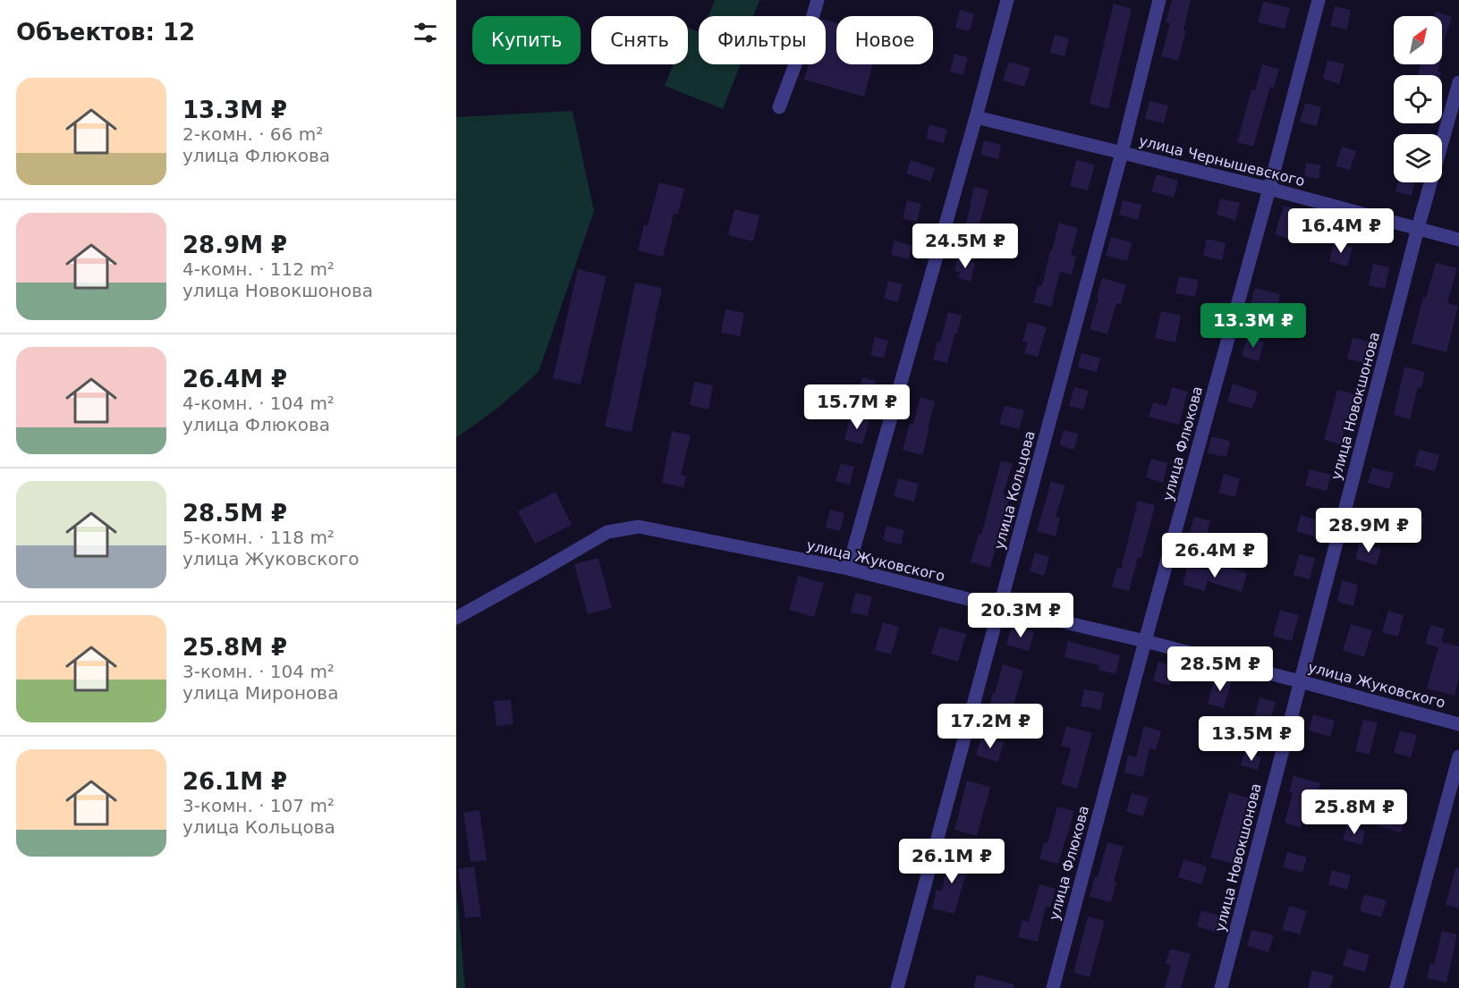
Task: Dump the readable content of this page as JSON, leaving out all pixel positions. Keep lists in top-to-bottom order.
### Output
{
  "streets": {
    "street": [
      "улица Чернышевского",
      "улица Новокшонова",
      "улица Флюкова",
      "улица Кольцова",
      "улица Жуковского"
    ]
  },
  "crossings": [
    ["улица Чернышевского", "улица Новокшонова"],
    ["улица Чернышевского", "улица Флюкова"],
    ["улица Чернышевского", "улица Кольцова"],
    ["улица Новокшонова", "улица Жуковского"],
    ["улица Флюкова", "улица Жуковского"],
    ["улица Кольцова", "улица Жуковского"]
  ],
  "north": "top right",
  "page": {
    "heading": "Объектов: 12",
    "chip": [
      "Купить",
      "Снять",
      "Фильтры",
      "Новое"
    ],
    "list": [
      {
        "name": "13.3M ₽",
        "note": "2-комн. · 66 m² · улица Флюкова"
      },
      {
        "name": "28.9M ₽",
        "note": "4-комн. · 112 m² · улица Новокшонова"
      },
      {
        "name": "26.4M ₽",
        "note": "4-комн. · 104 m² · улица Флюкова"
      },
      {
        "name": "28.5M ₽",
        "note": "5-комн. · 118 m² · улица Жуковского"
      },
      {
        "name": "25.8M ₽",
        "note": "3-комн. · 104 m² · улица Миронова"
      },
      {
        "name": "26.1M ₽",
        "note": "3-комн. · 107 m² · улица Кольцова"
      }
    ],
    "price": [
      "16.4M ₽",
      "24.5M ₽",
      "13.3M ₽",
      "15.7M ₽",
      "28.9M ₽",
      "26.4M ₽",
      "20.3M ₽",
      "28.5M ₽",
      "17.2M ₽",
      "13.5M ₽",
      "25.8M ₽",
      "26.1M ₽"
    ]
  }
}
